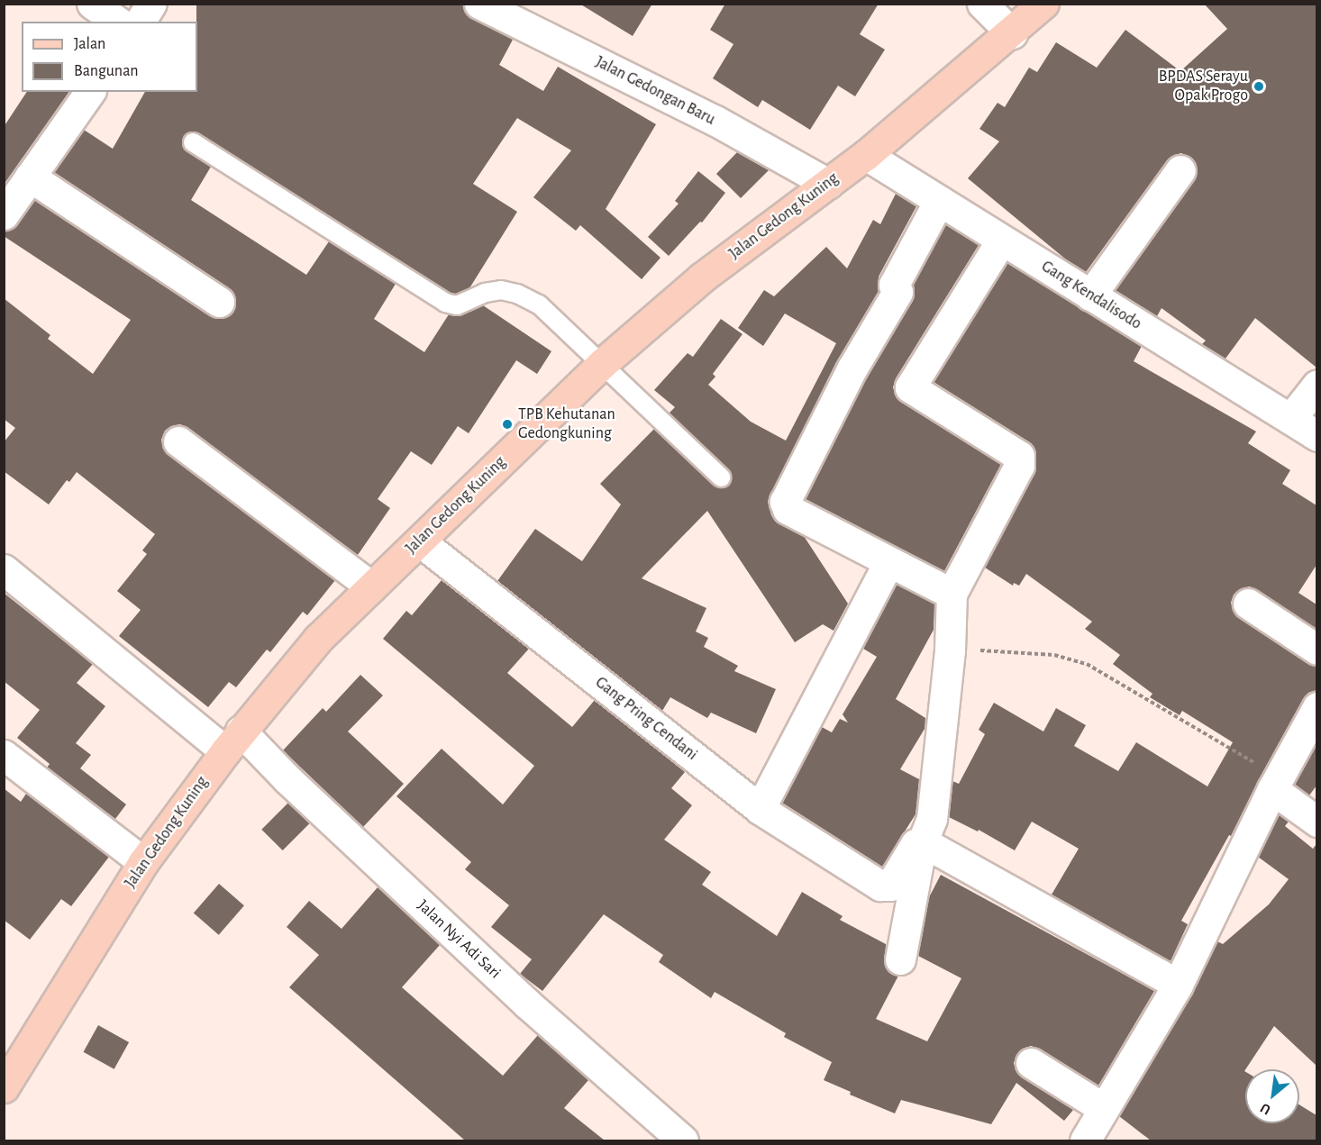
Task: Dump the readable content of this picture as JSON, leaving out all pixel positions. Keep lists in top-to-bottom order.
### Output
{
  "streets": {
    "main road": ["Jalan Gedong Kuning"],
    "street": [
      "Jalan Gedongan Baru",
      "Gang Kendalisodo",
      "Gang Pring Cendani",
      "Jalan Nyi Adi Sari"
    ]
  },
  "crossings": [
    ["Jalan Gedongan Baru", "Jalan Gedong Kuning"],
    ["Jalan Gedong Kuning", "Gang Kendalisodo"],
    ["Jalan Gedong Kuning", "Gang Pring Cendani"],
    ["Jalan Gedong Kuning", "Jalan Nyi Adi Sari"]
  ],
  "places": ["BPDAS Serayu Opak Progo", "TPB Kehutanan Gedongkuning"],
  "legend": ["Jalan", "Bangunan"],
  "north": "bottom left"
}
